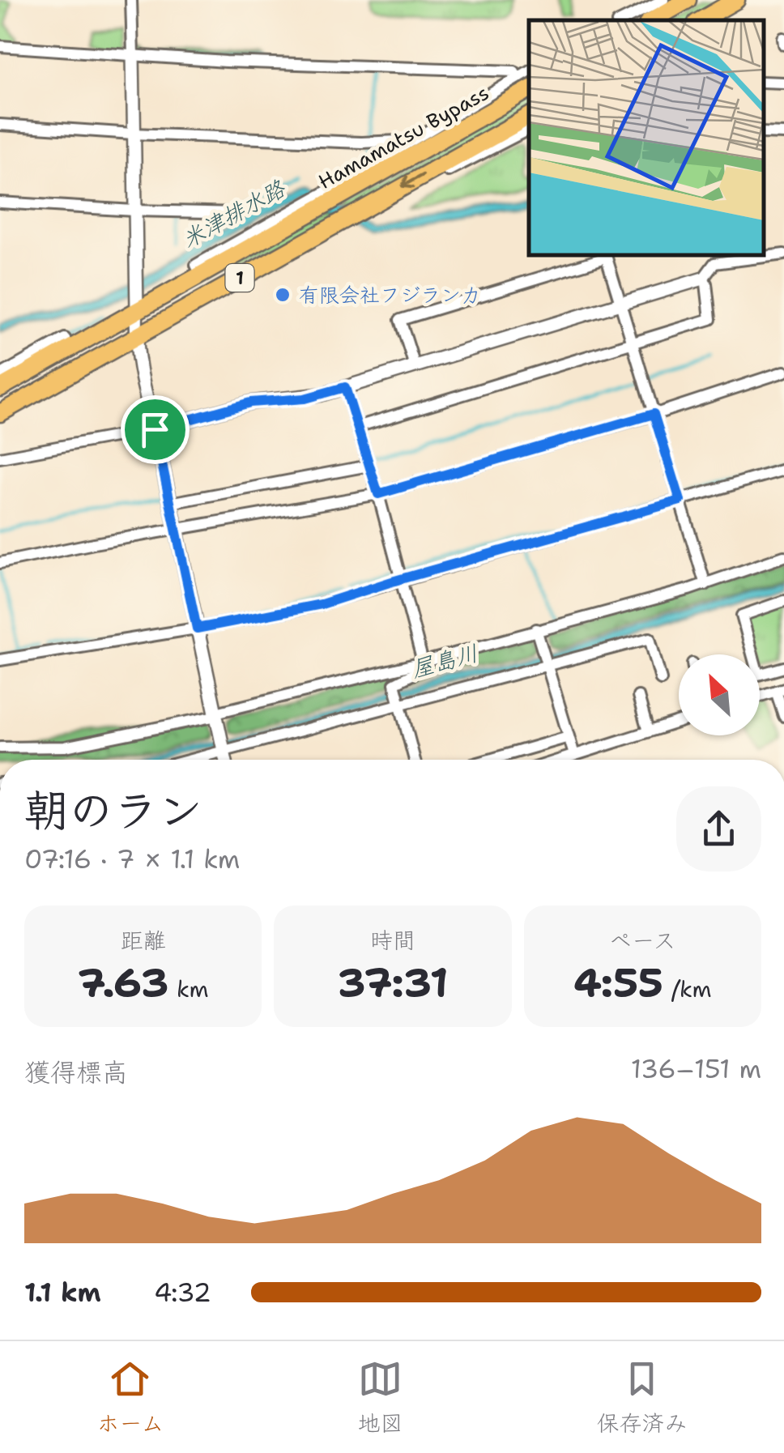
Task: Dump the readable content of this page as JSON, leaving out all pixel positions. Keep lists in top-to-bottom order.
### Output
{
  "streets": {
    "highway": ["Hamamatsu Bypass", "1"]
  },
  "water": ["米津排水路", "屋島川"],
  "places": ["有限会社フジランカ"],
  "north": "top left",
  "page": {
    "heading": ["朝のラン", "07:16 · 7 × 1.1 km"],
    "stats": [
      ["距離", "7.63 km"],
      ["時間", "37:31"],
      ["ペース", "4:55 /km"]
    ],
    "chart": ["獲得標高", "136–151 m"],
    "list": [
      {
        "name": "1.1 km",
        "note": "4:32"
      }
    ],
    "tabs": ["ホーム", "地図", "保存済み"]
  }
}
